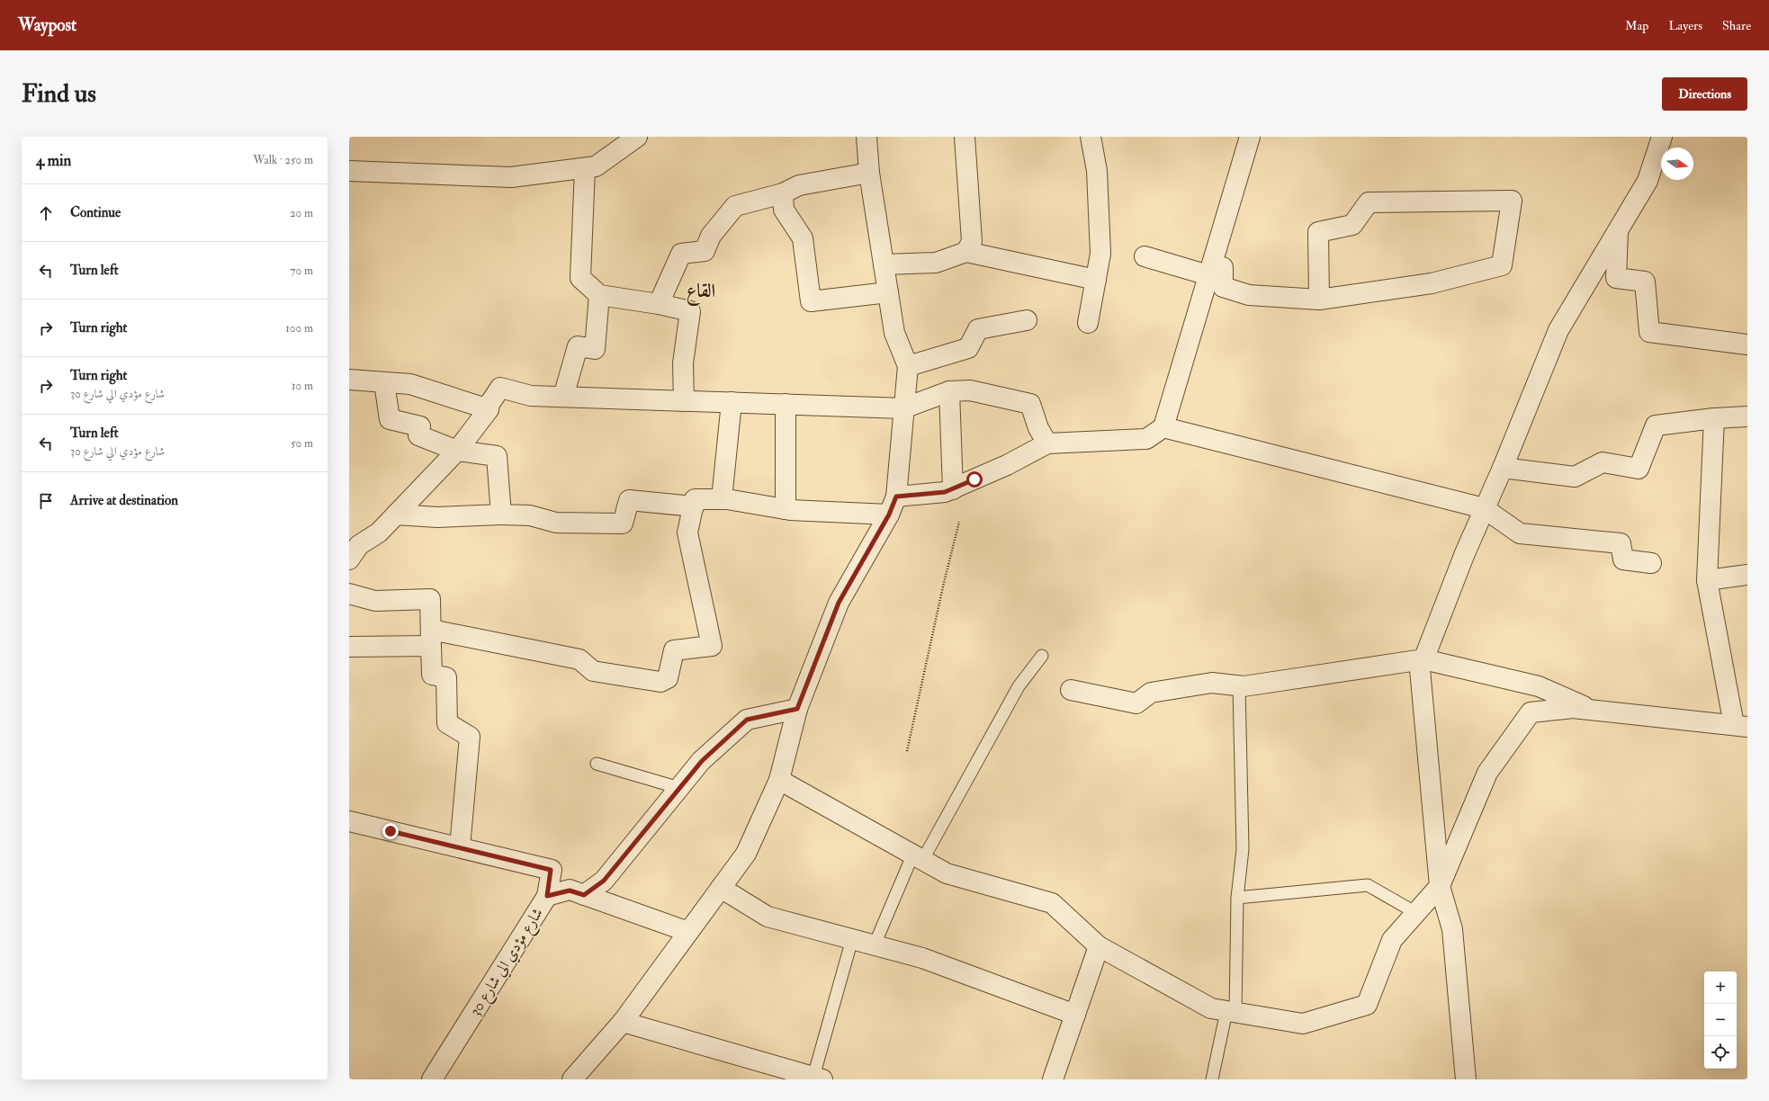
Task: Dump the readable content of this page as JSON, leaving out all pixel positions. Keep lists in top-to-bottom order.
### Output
{
  "streets": {
    "street": ["شارع مؤدي الي شارع 30"]
  },
  "districts": ["القاع"],
  "north": "right",
  "page": {
    "header": "Waypost",
    "nav": ["Map", "Layers", "Share"],
    "buttons": "Directions",
    "title": "Find us",
    "heading": ["4 min", "Walk · 250 m"],
    "list": [
      ["Continue", "20 m"],
      ["Turn left", "70 m"],
      ["Turn right", "100 m"],
      ["Turn right", "شارع مؤدي الي شارع 30", "10 m"],
      ["Turn left", "شارع مؤدي الي شارع 30", "50 m"],
      "Arrive at destination"
    ],
    "map_buttons": ["+", "−"]
  }
}
